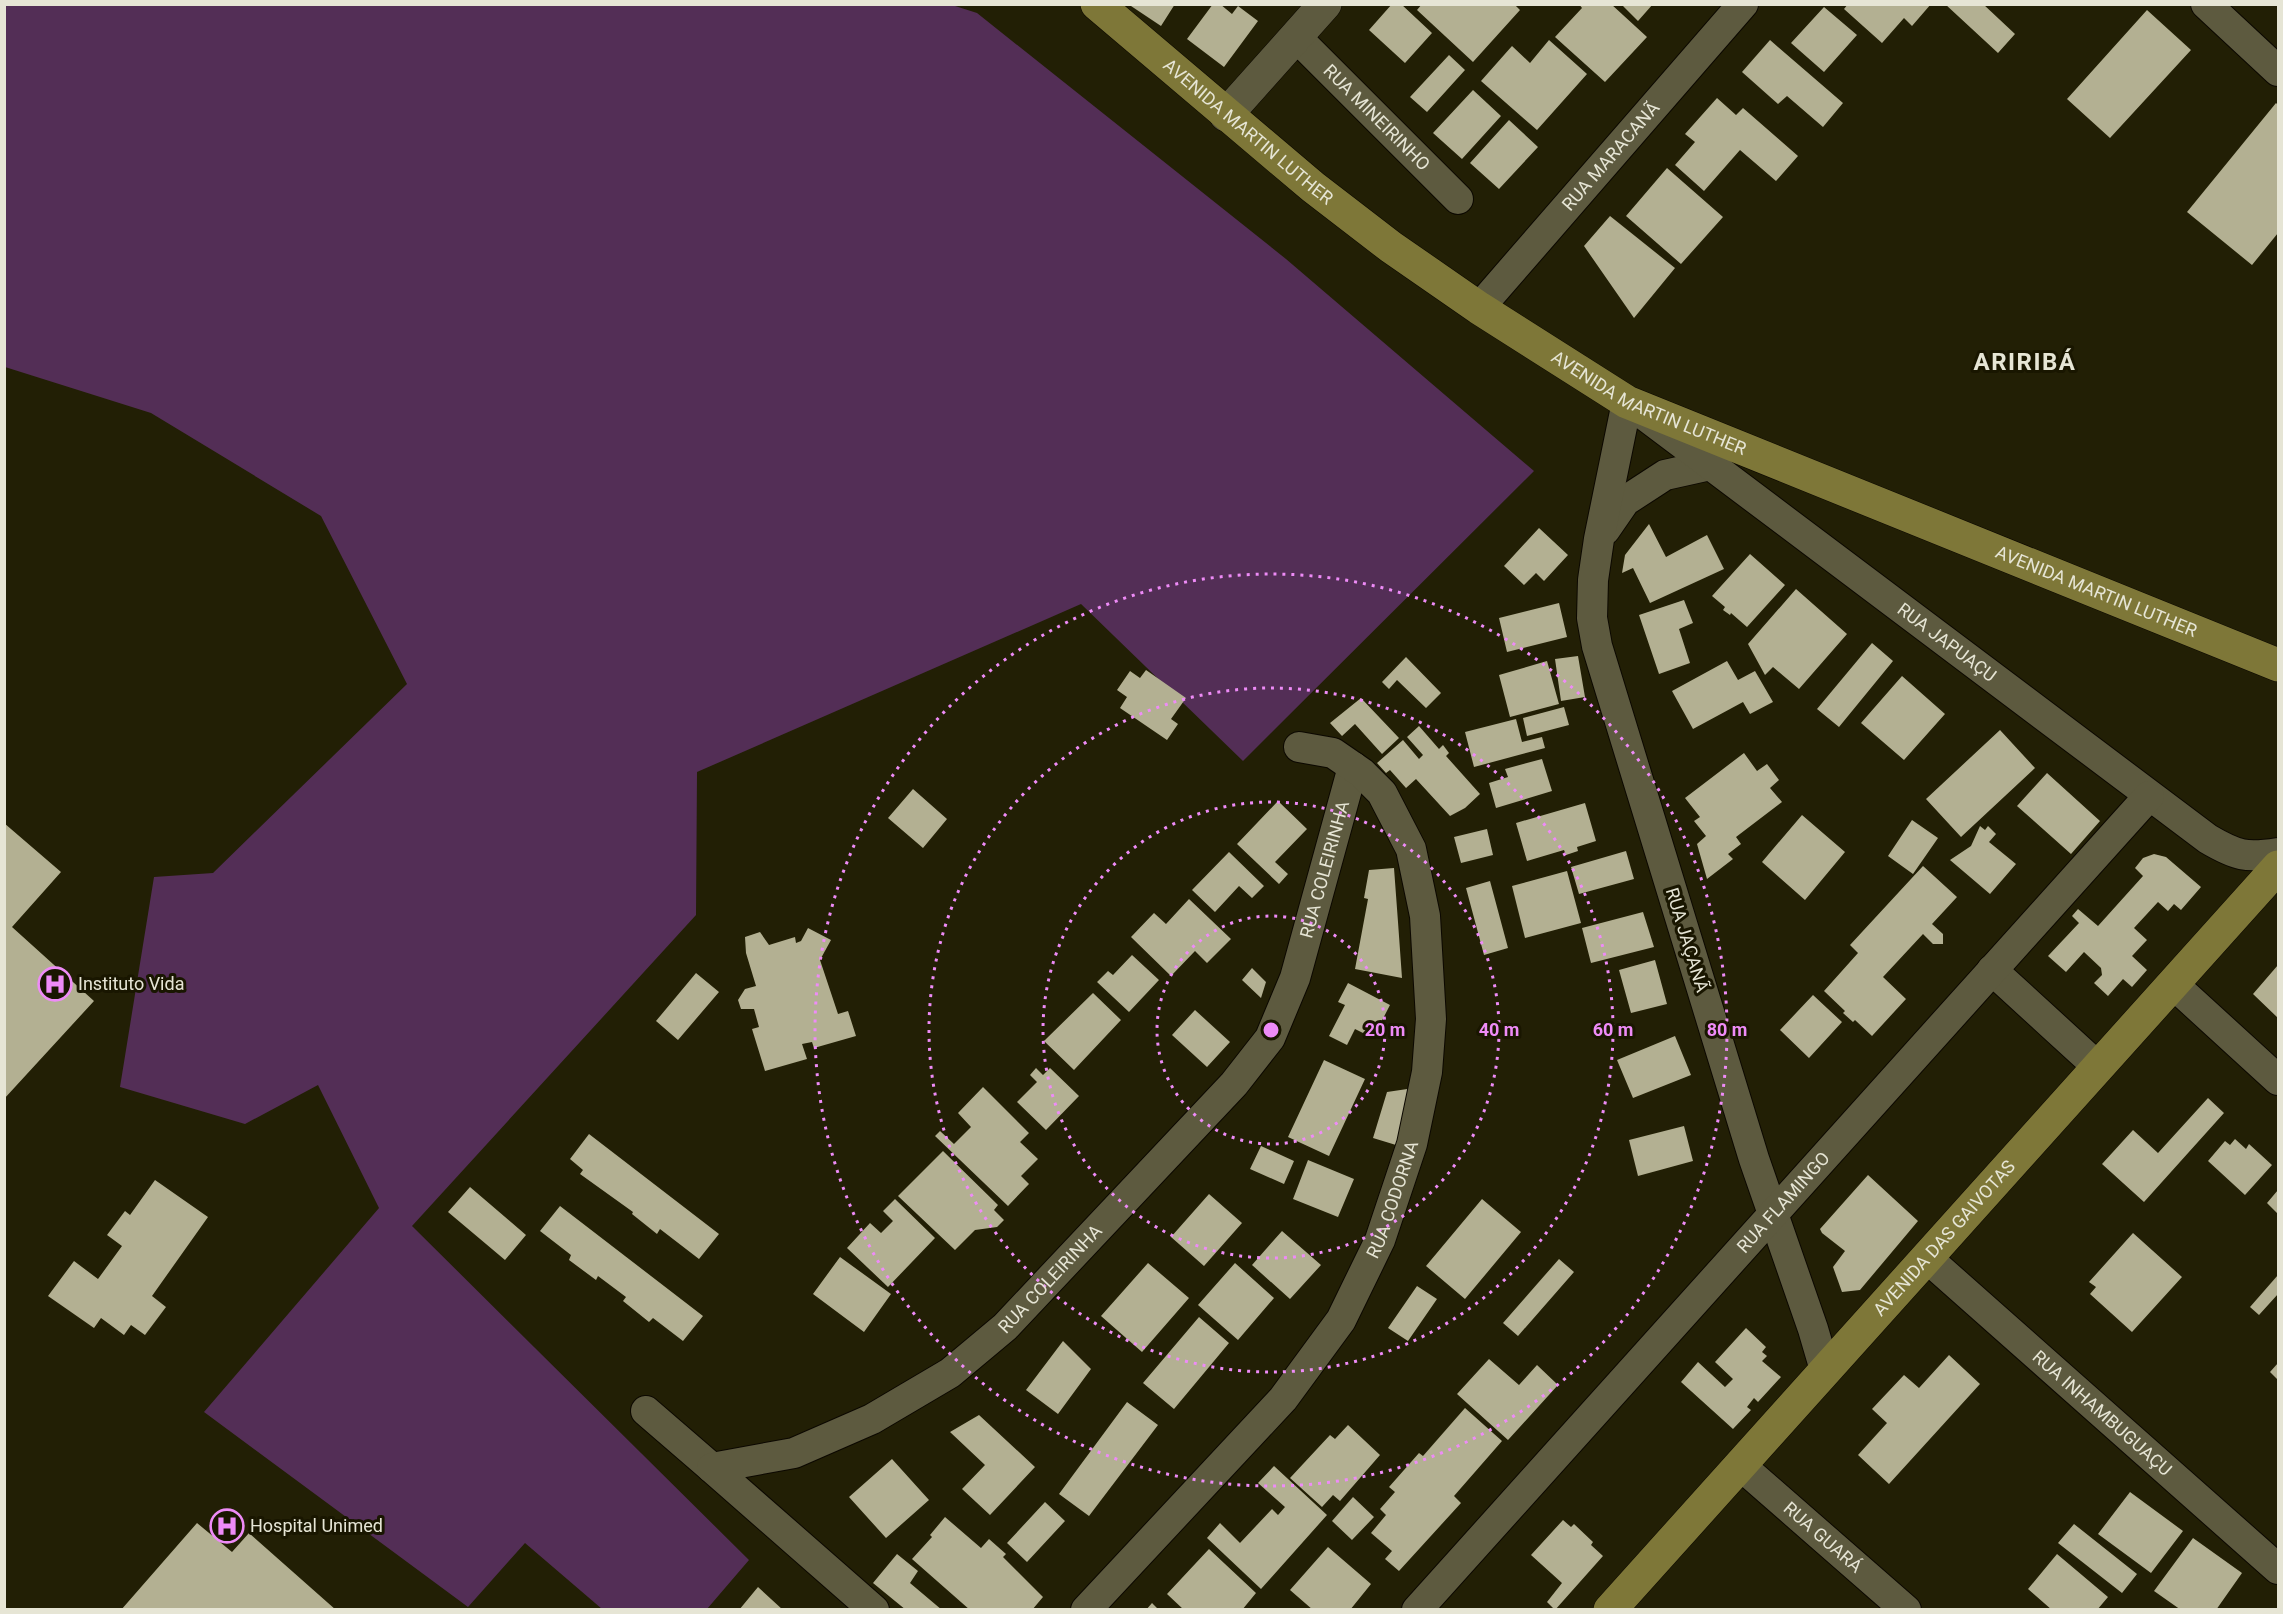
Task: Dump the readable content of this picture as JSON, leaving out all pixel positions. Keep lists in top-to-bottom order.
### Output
{
  "streets": {
    "main road": ["AVENIDA MARTIN LUTHER", "AVENIDA DAS GAIVOTAS"],
    "street": [
      "RUA MINEIRINHO",
      "RUA MARACANÃ",
      "RUA JAPUAÇU",
      "RUA COLEIRINHA",
      "RUA JAÇANÃ",
      "RUA CODORNA",
      "RUA FLAMINGO",
      "RUA INHAMBUGUAÇU",
      "RUA GUARÁ"
    ]
  },
  "crossings": [
    ["AVENIDA MARTIN LUTHER", "RUA MARACANÃ"],
    ["AVENIDA MARTIN LUTHER", "RUA JAPUAÇU"],
    ["AVENIDA MARTIN LUTHER", "RUA JAÇANÃ"],
    ["RUA JAPUAÇU", "RUA JAÇANÃ"],
    ["RUA JAPUAÇU", "RUA FLAMINGO"],
    ["RUA COLEIRINHA", "RUA CODORNA"],
    ["RUA JAÇANÃ", "RUA FLAMINGO"],
    ["RUA JAÇANÃ", "AVENIDA DAS GAIVOTAS"],
    ["AVENIDA DAS GAIVOTAS", "RUA INHAMBUGUAÇU"],
    ["AVENIDA DAS GAIVOTAS", "RUA GUARÁ"]
  ],
  "districts": ["ARIRIBÁ"],
  "places": {
    "hospital": ["Instituto Vida", "Hospital Unimed"]
  },
  "rings": [
    "20 m",
    "40 m",
    "60 m",
    "80 m"
  ]
}
